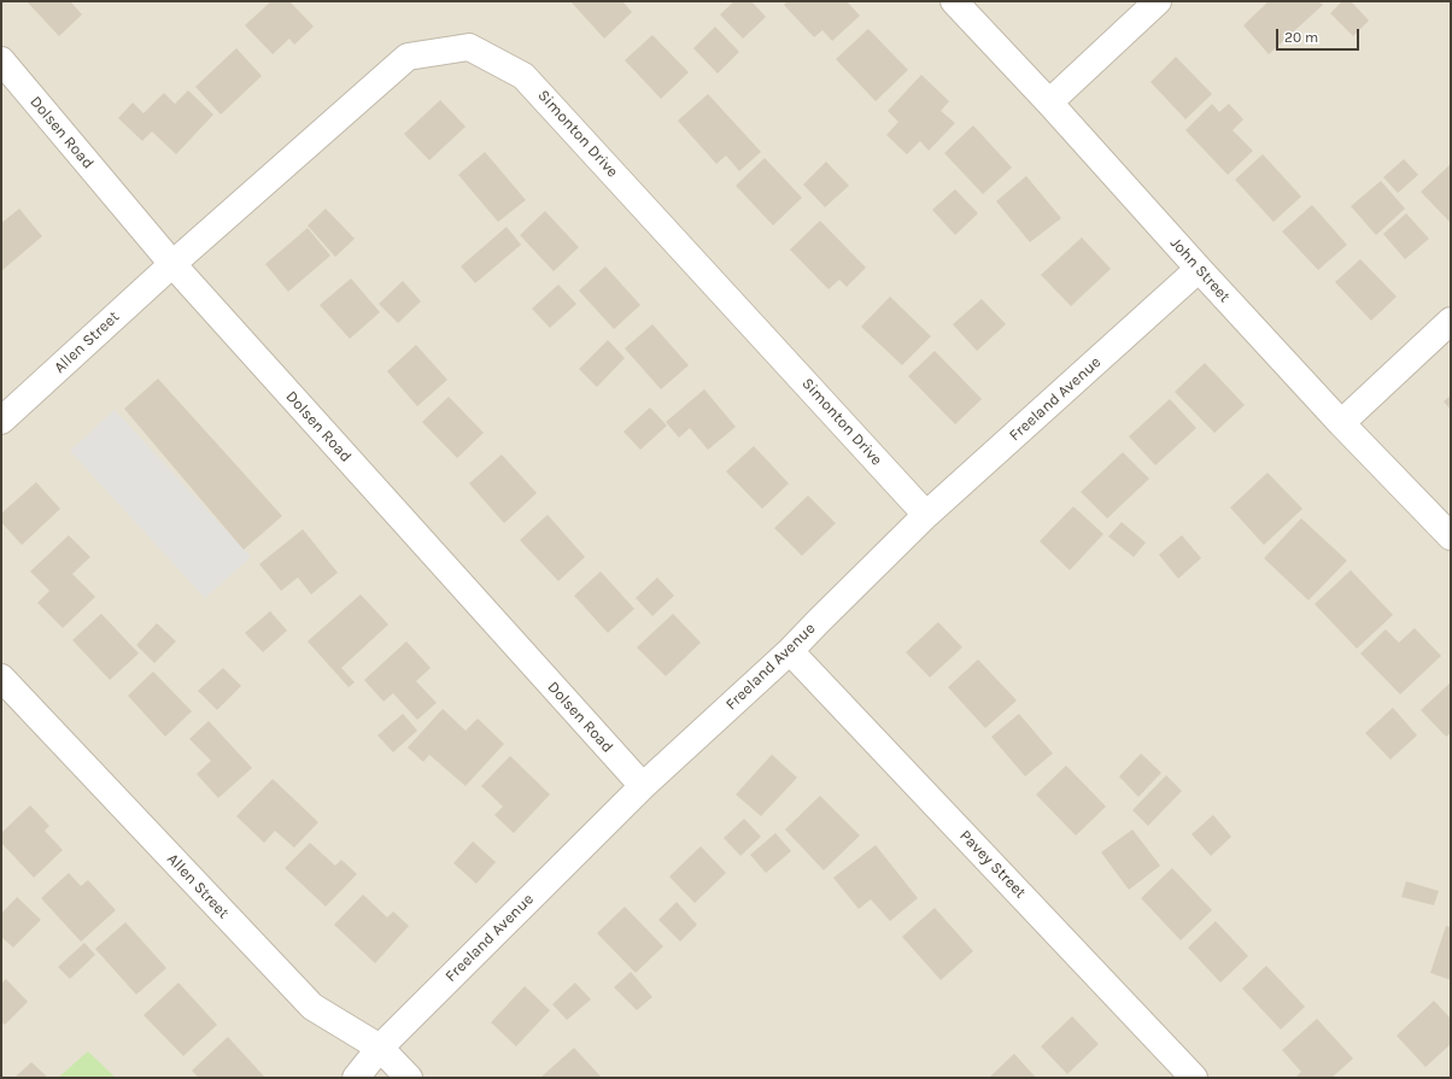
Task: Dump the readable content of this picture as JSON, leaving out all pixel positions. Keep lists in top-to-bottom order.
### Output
{
  "streets": {
    "street": [
      "Dolsen Road",
      "Simonton Drive",
      "John Street",
      "Allen Street",
      "Freeland Avenue",
      "Pavey Street"
    ]
  },
  "crossings": [
    ["Dolsen Road", "Simonton Drive"],
    ["Dolsen Road", "Allen Street"],
    ["Dolsen Road", "Freeland Avenue"],
    ["Simonton Drive", "Allen Street"],
    ["Simonton Drive", "Freeland Avenue"],
    ["John Street", "Freeland Avenue"],
    ["Allen Street", "Freeland Avenue"],
    ["Freeland Avenue", "Pavey Street"]
  ],
  "scale_bar": "20 m"
}
